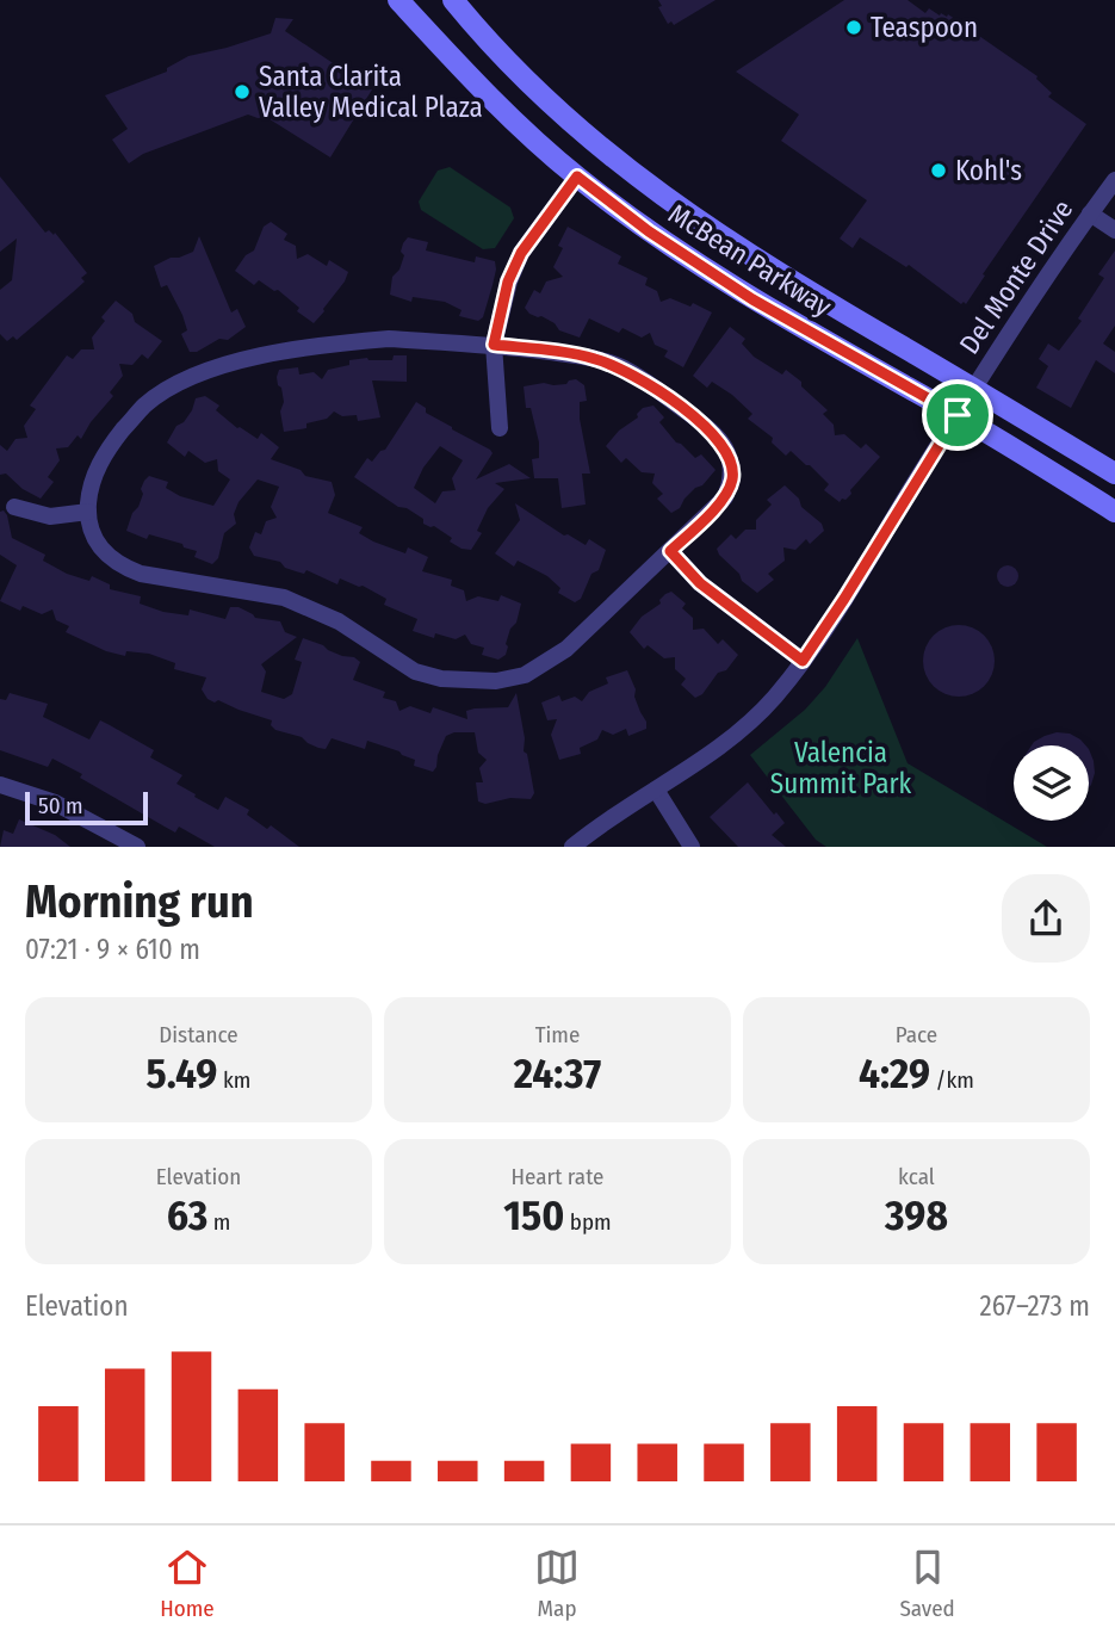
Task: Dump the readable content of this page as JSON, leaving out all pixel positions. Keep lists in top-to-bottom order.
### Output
{
  "streets": {
    "main road": ["McBean Parkway"],
    "street": ["Del Monte Drive"]
  },
  "crossings": [
    ["McBean Parkway", "Del Monte Drive"]
  ],
  "parks": ["Valencia Summit Park"],
  "places": ["Teaspoon", "Santa Clarita Valley Medical Plaza", "Kohl's"],
  "scale_bar": "50 m",
  "page": {
    "scale": "50 m",
    "heading": ["Morning run", "07:21 · 9 × 610 m"],
    "stats": [
      ["Distance", "5.49 km"],
      ["Time", "24:37"],
      ["Pace", "4:29 /km"],
      ["Elevation", "63 m"],
      ["Heart rate", "150 bpm"],
      ["kcal", "398"]
    ],
    "chart": ["Elevation", "267–273 m"],
    "tabs": ["Home", "Map", "Saved"]
  }
}
